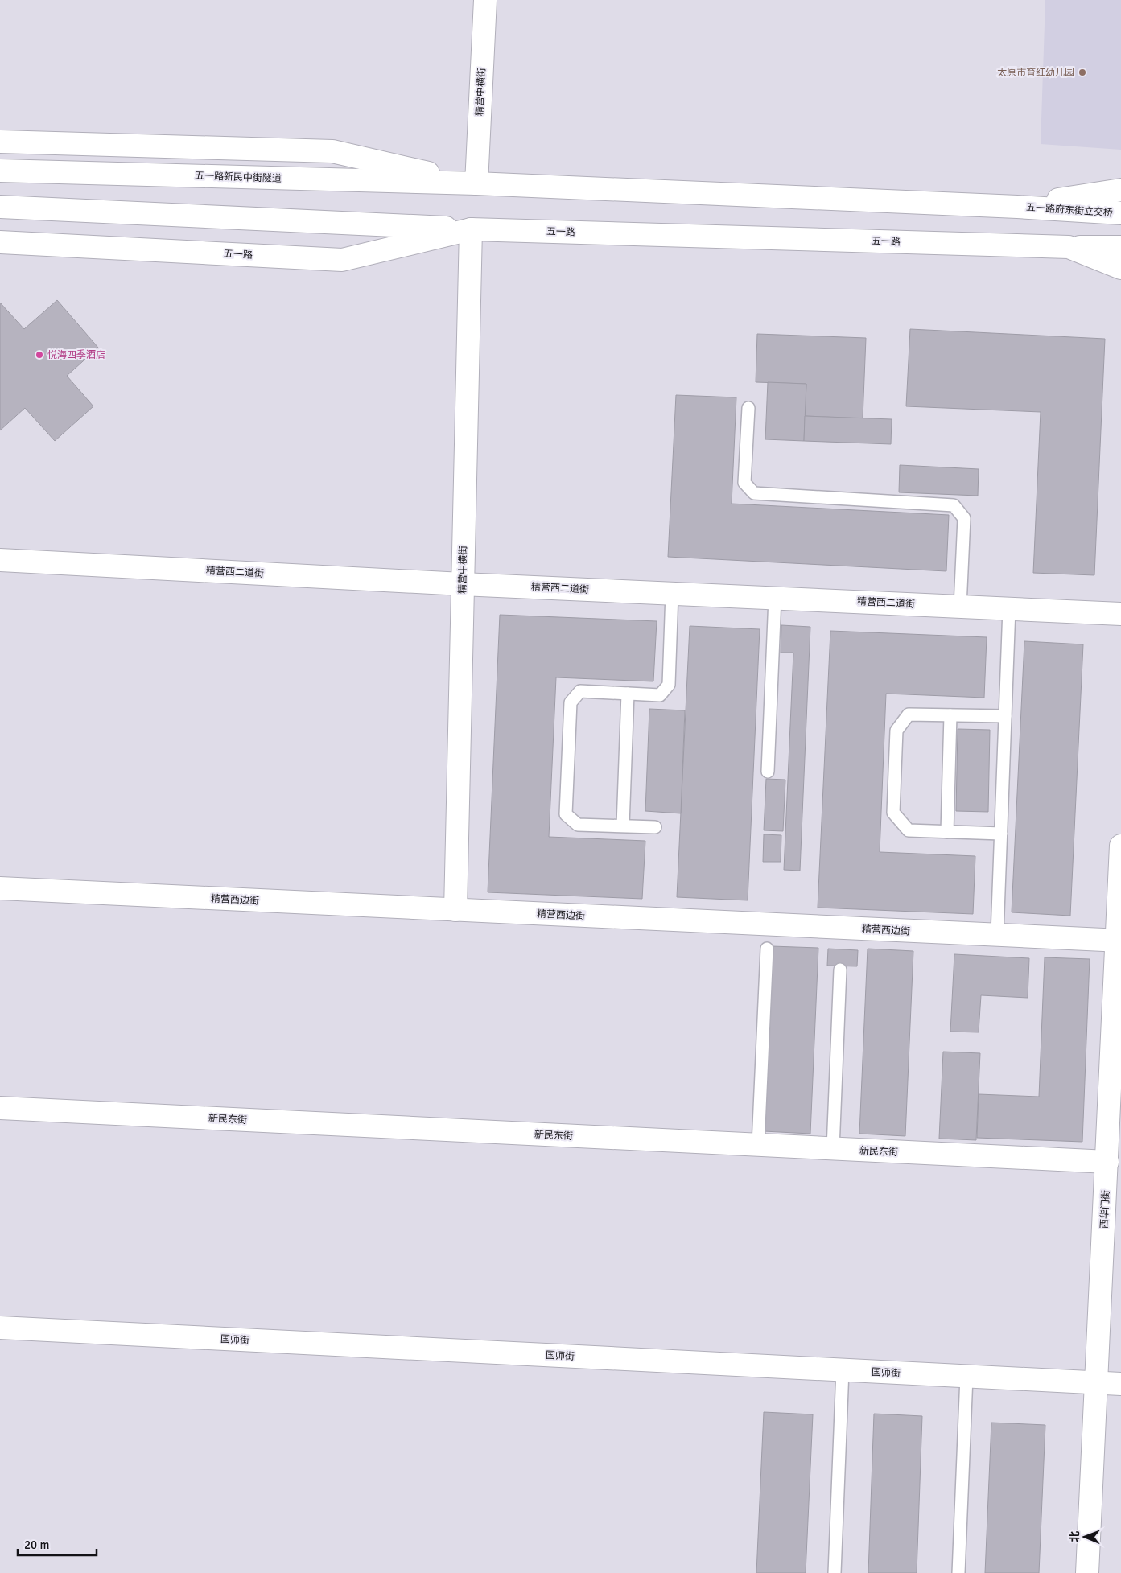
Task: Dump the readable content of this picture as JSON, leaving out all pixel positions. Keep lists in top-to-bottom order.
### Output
{
  "streets": {
    "street": [
      "精营中横街",
      "五一路新民中街隧道",
      "五一路府东街立交桥",
      "五一路",
      "精营西二道街",
      "精营西边街",
      "新民东街",
      "西华门街",
      "国师街"
    ]
  },
  "crossings": [
    ["精营中横街", "五一路新民中街隧道"],
    ["精营中横街", "五一路"],
    ["精营中横街", "精营西二道街"],
    ["精营中横街", "精营西边街"],
    ["精营西边街", "西华门街"],
    ["新民东街", "西华门街"],
    ["西华门街", "国师街"]
  ],
  "places": ["太原市育红幼儿园", "悦海四季酒店"],
  "scale_bar": "20 m",
  "north": "left"
}
